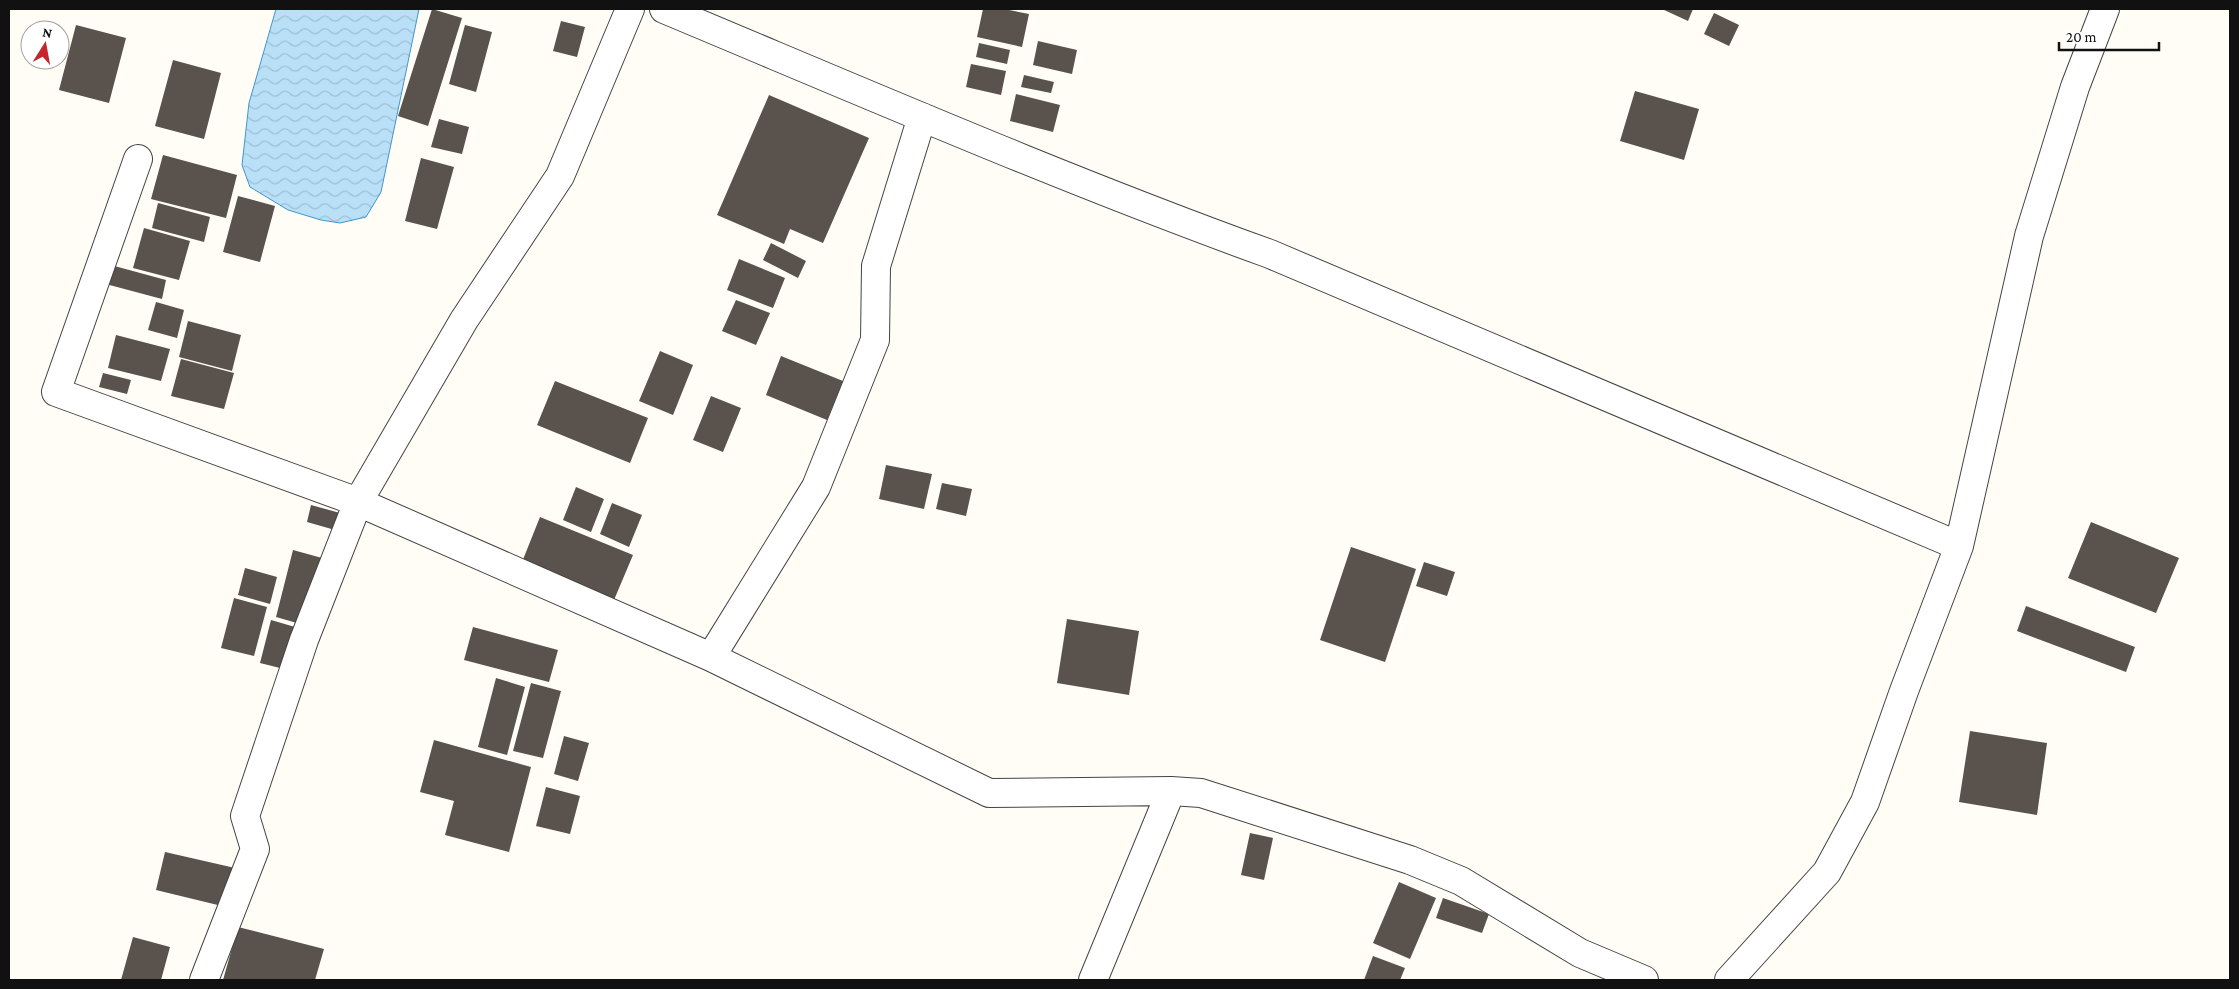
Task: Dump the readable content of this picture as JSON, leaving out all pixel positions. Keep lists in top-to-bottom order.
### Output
{
  "scale_bar": "20 m",
  "north": "top"
}
